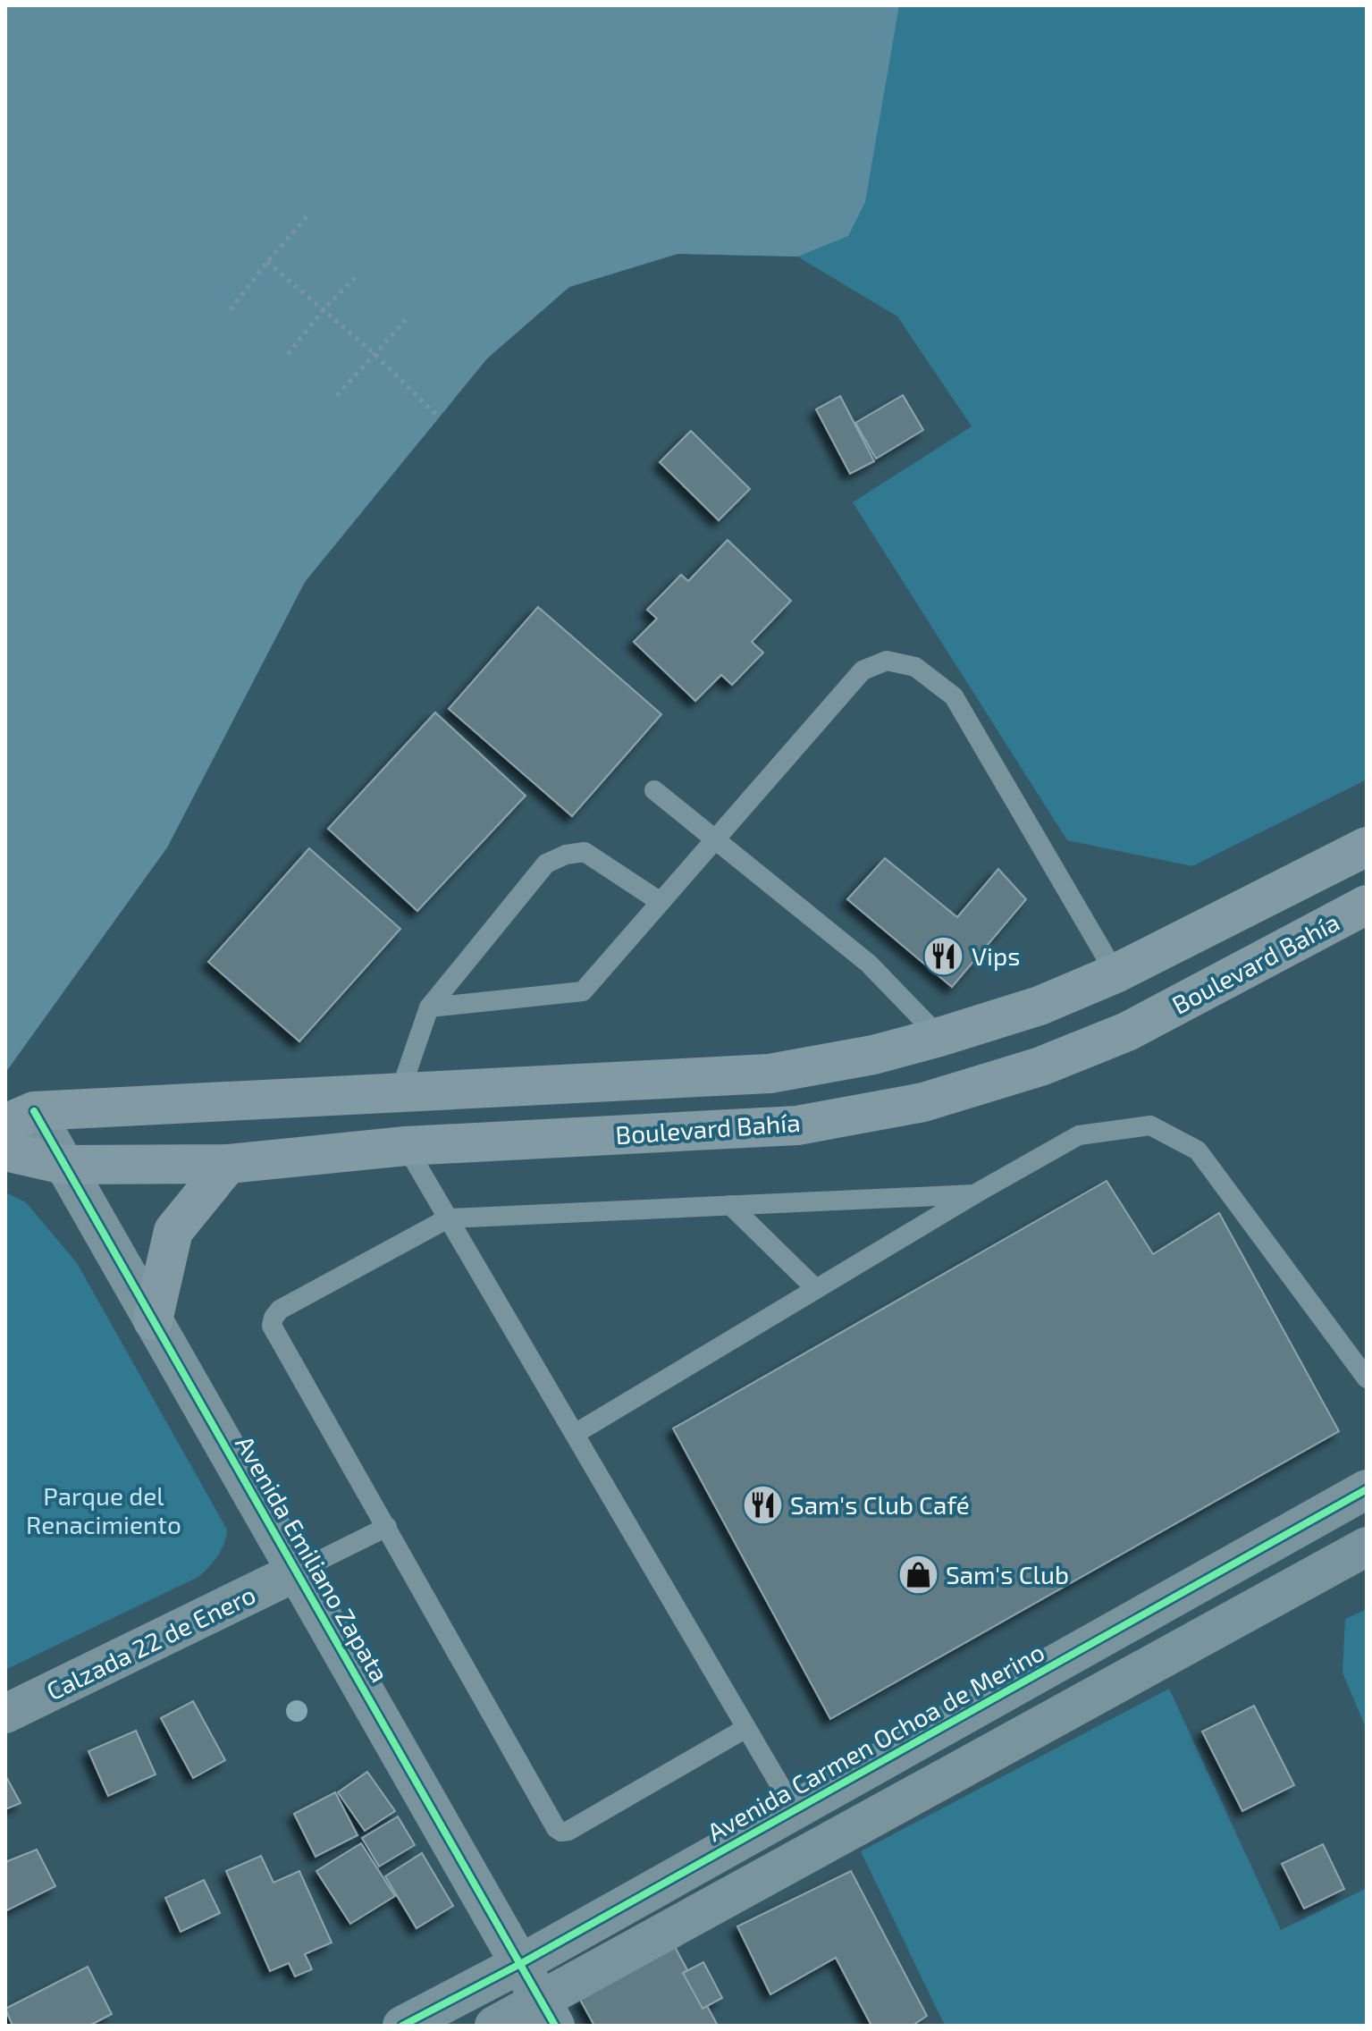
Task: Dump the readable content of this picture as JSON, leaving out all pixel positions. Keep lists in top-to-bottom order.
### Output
{
  "streets": {
    "main road": ["Boulevard Bahía"],
    "street": ["Avenida Emiliano Zapata", "Calzada 22 de Enero", "Avenida Carmen Ochoa de Merino"]
  },
  "crossings": [
    ["Boulevard Bahía", "Avenida Emiliano Zapata"],
    ["Avenida Emiliano Zapata", "Calzada 22 de Enero"],
    ["Avenida Emiliano Zapata", "Avenida Carmen Ochoa de Merino"]
  ],
  "parks": ["Parque del Renacimiento"],
  "places": {
    "restaurant": ["Vips", "Sam's Club Café"],
    "shop": ["Sam's Club"]
  }
}
